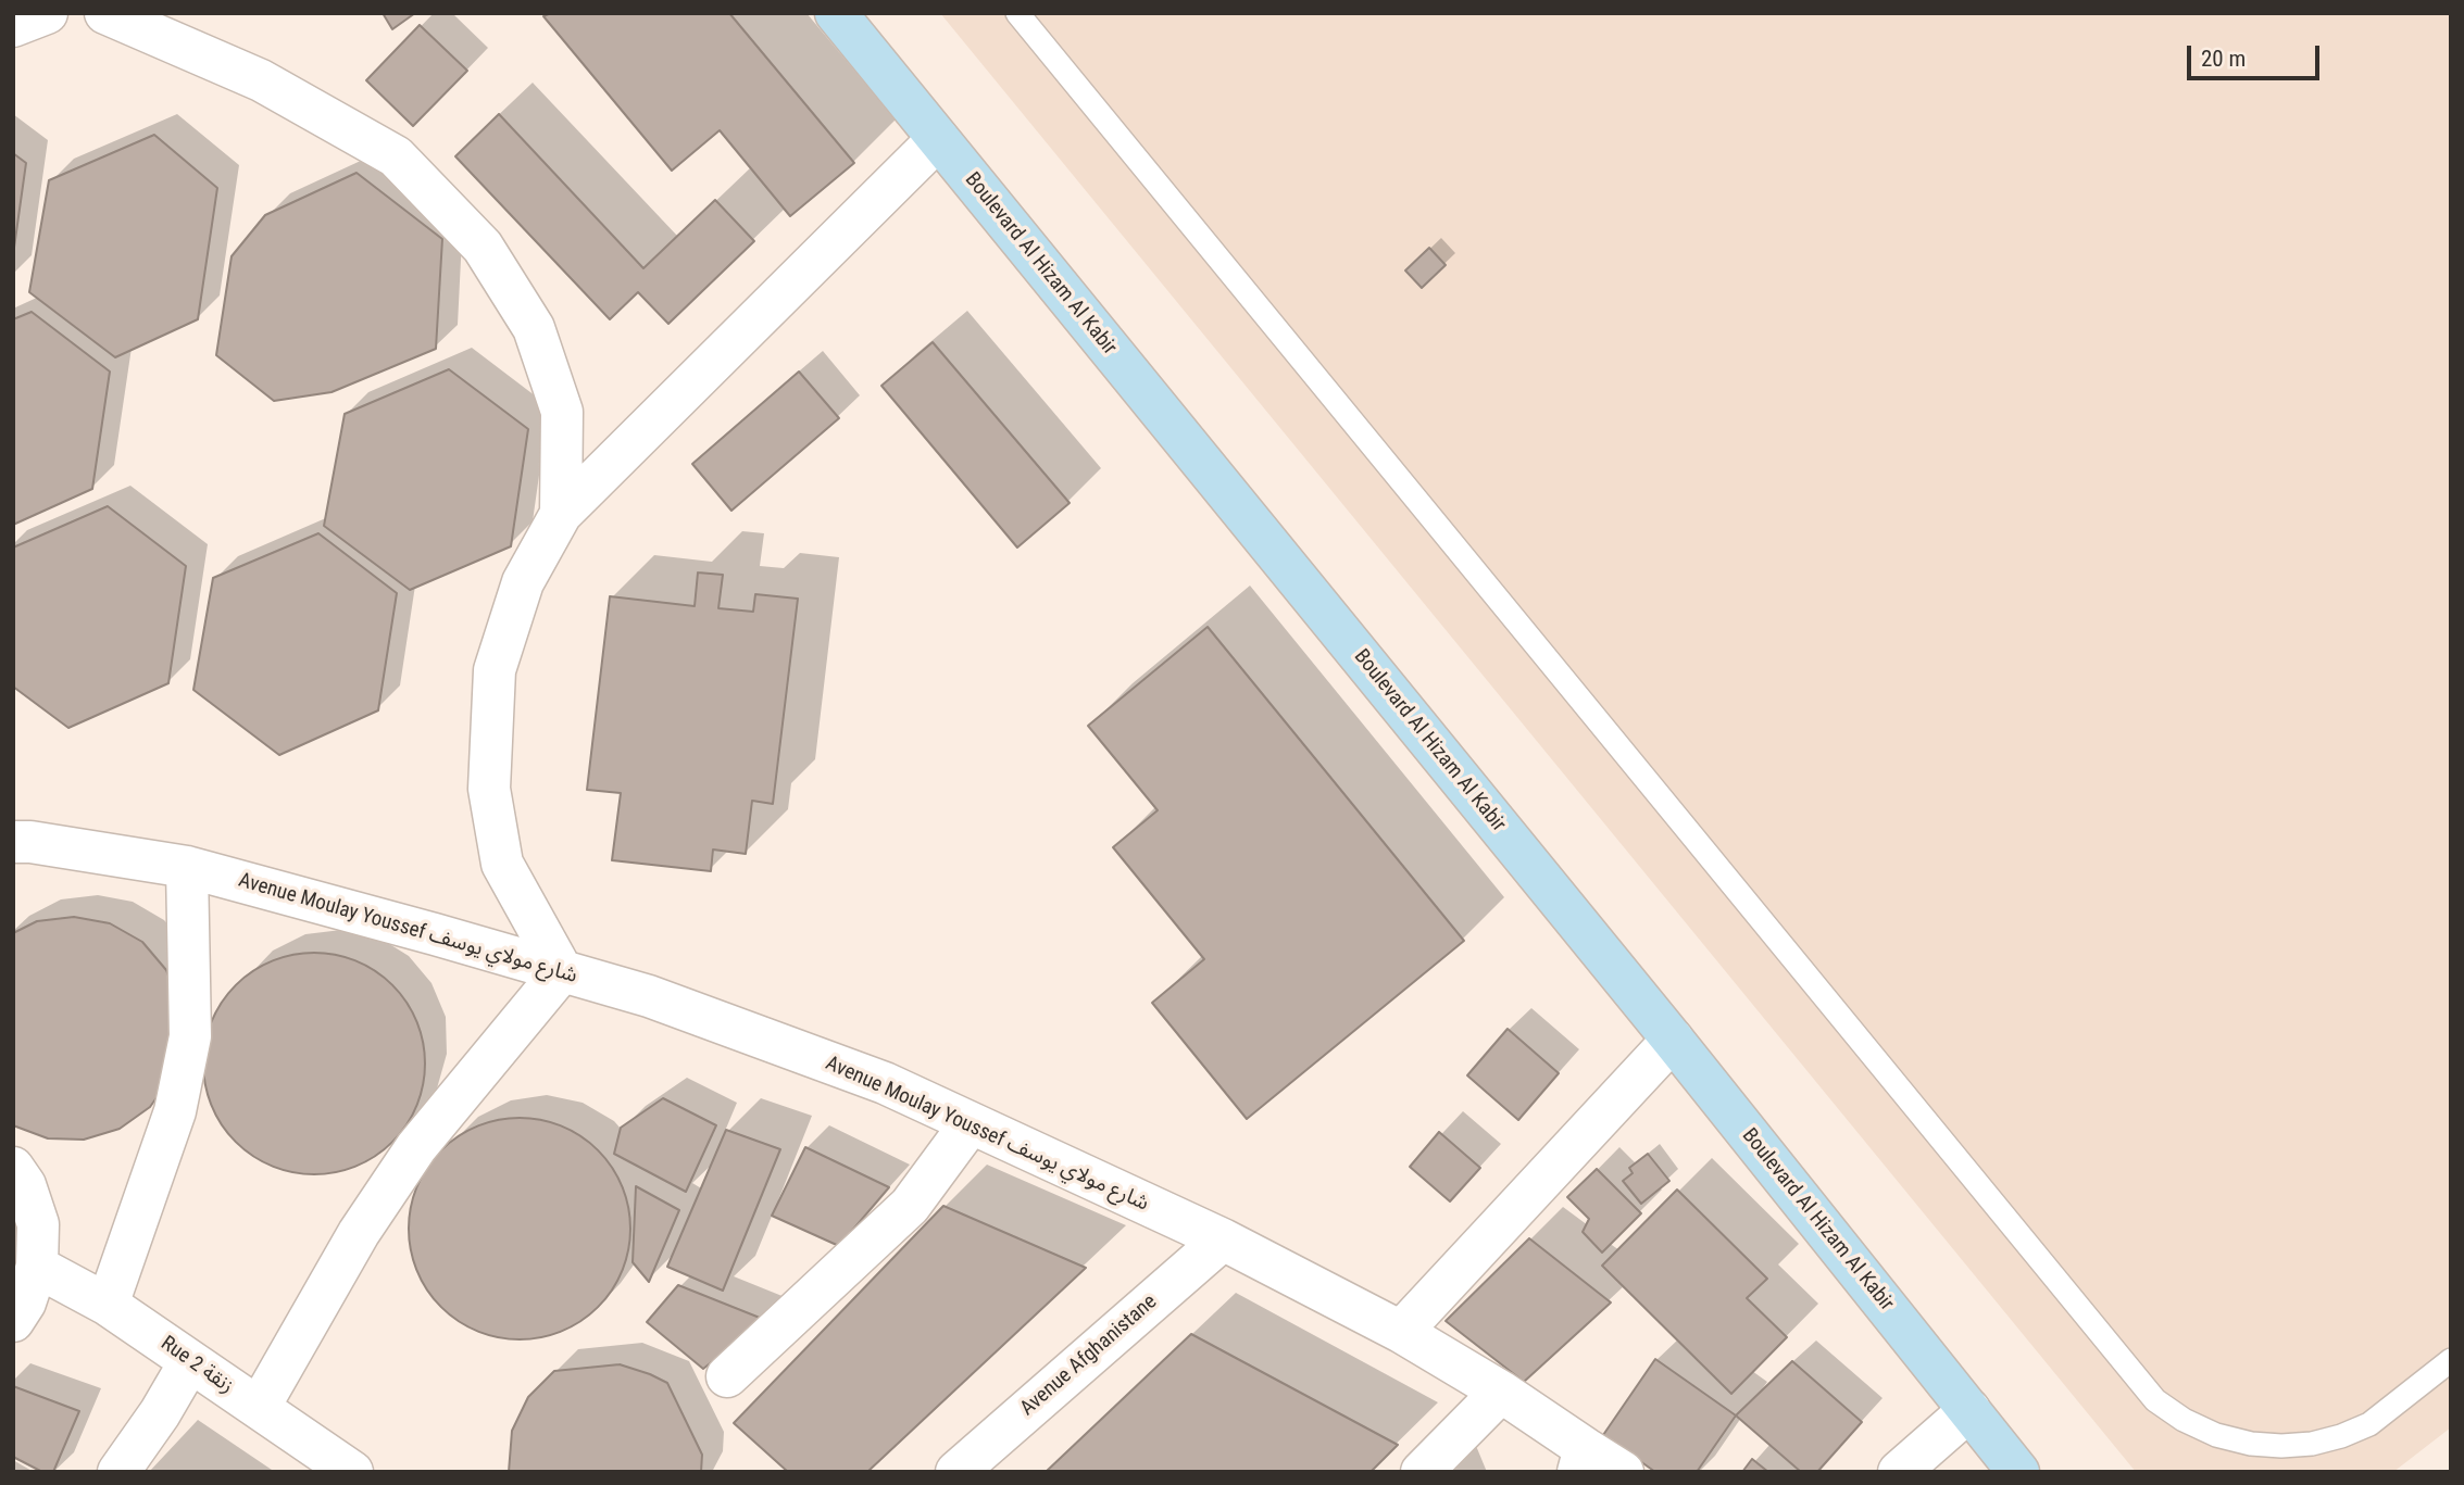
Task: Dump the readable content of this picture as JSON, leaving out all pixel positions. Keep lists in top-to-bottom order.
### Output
{
  "streets": {
    "main road": ["Boulevard Al Hizam Al Kabir"],
    "street": ["Avenue Moulay Youssef شارع مولاي يوسف", "Avenue Afghanistane", "Rue 2 زنقة"]
  },
  "crossings": [
    ["Avenue Moulay Youssef شارع مولاي يوسف", "Avenue Afghanistane"]
  ],
  "scale_bar": "20 m"
}
